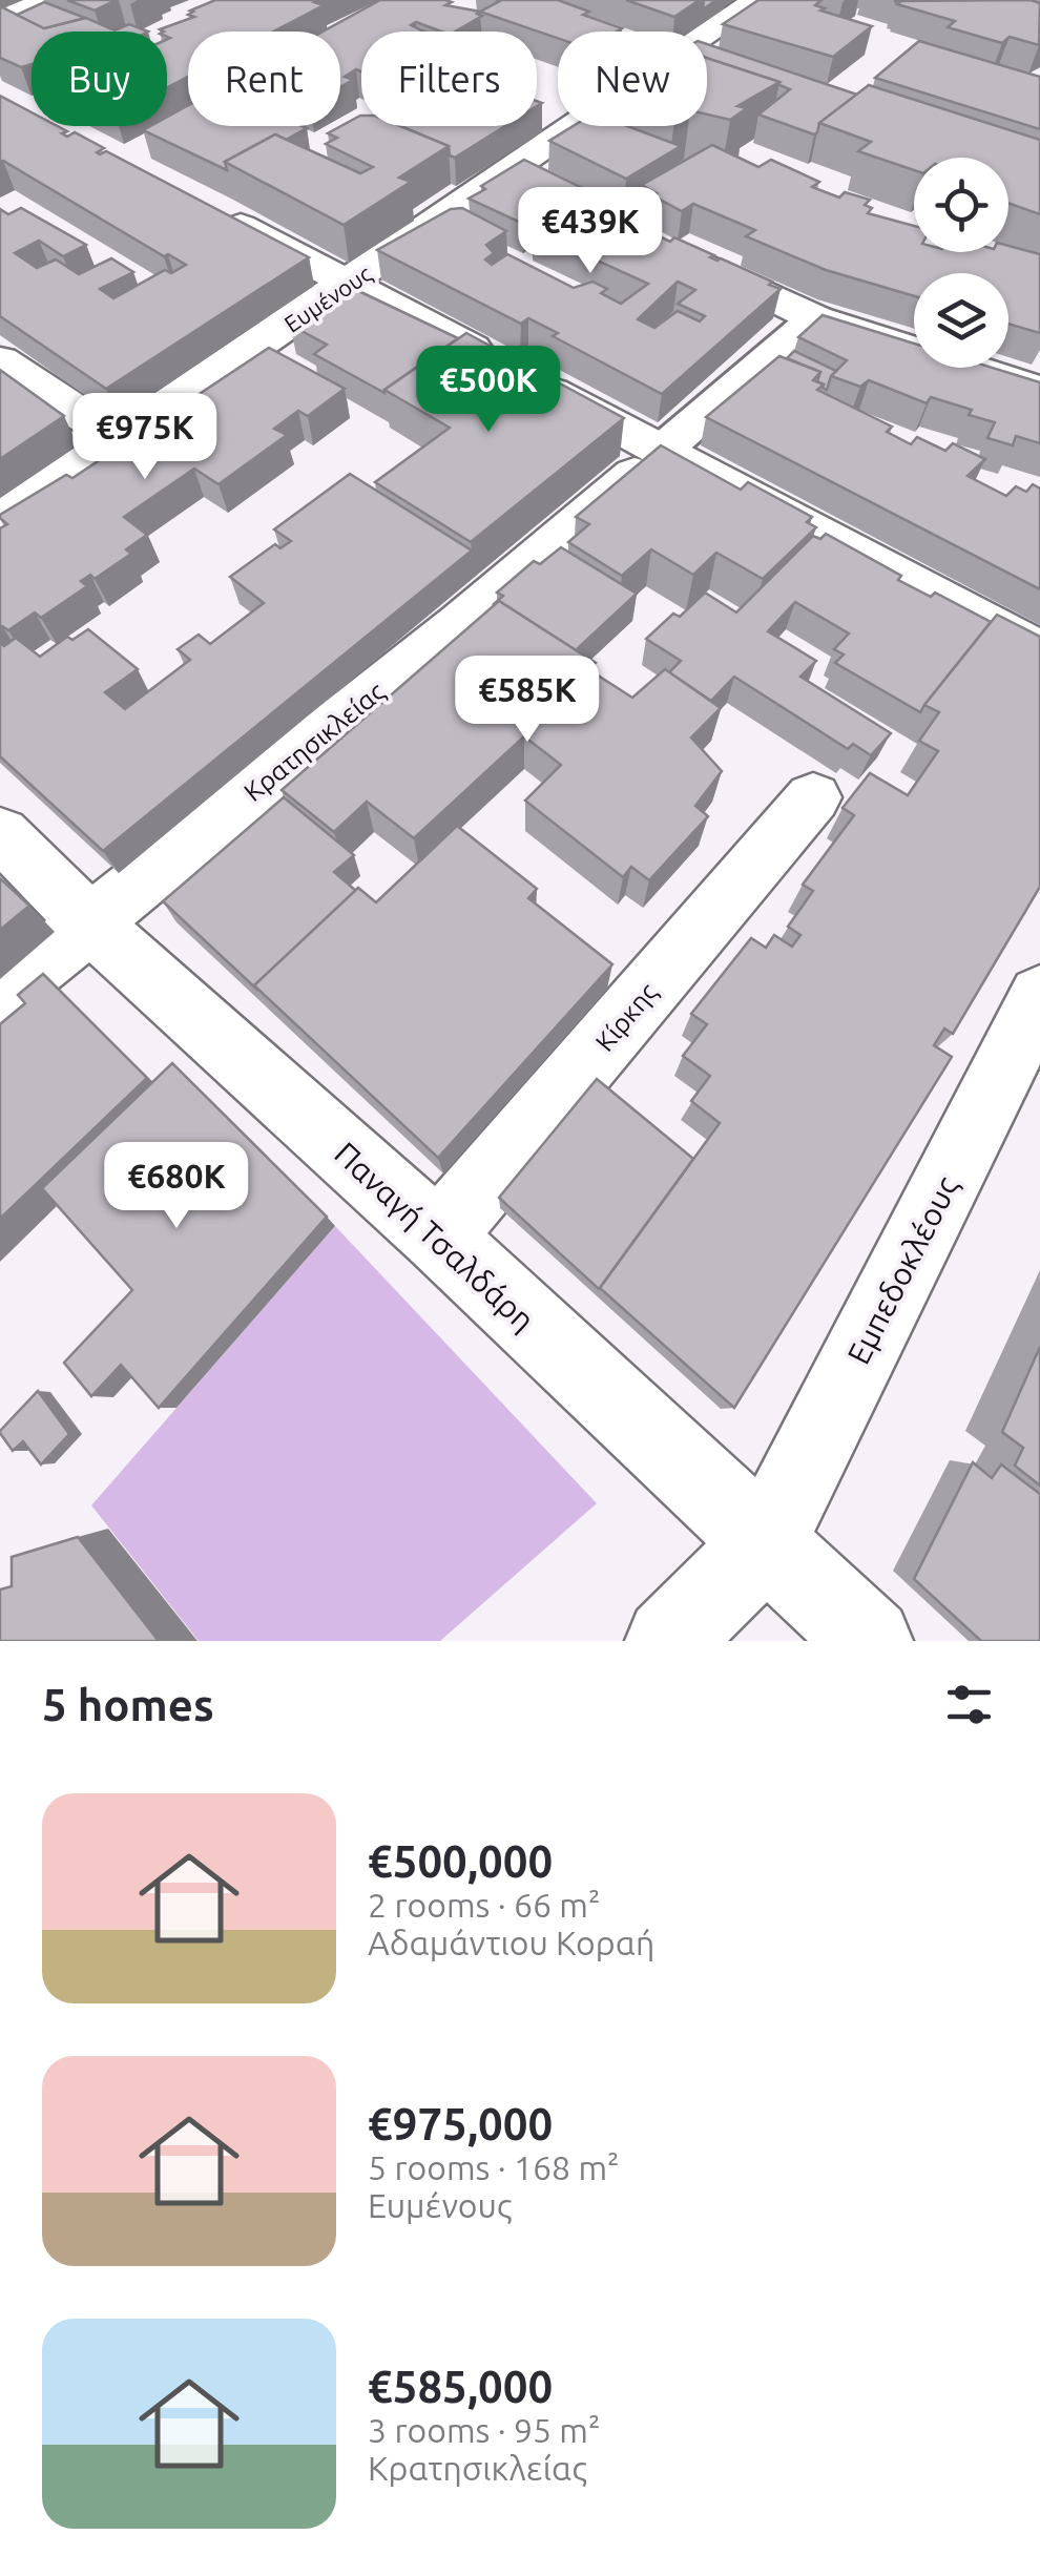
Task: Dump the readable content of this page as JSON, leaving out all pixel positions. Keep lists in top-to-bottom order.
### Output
{
  "streets": {
    "street": [
      "Ευμένους",
      "Κρατησικλείας",
      "Κίρκης",
      "Παναγή Τσαλδάρη",
      "Εμπεδοκλέους"
    ]
  },
  "crossings": [
    ["Κρατησικλείας", "Παναγή Τσαλδάρη"],
    ["Κίρκης", "Παναγή Τσαλδάρη"],
    ["Παναγή Τσαλδάρη", "Εμπεδοκλέους"]
  ],
  "page": {
    "chip": [
      "Buy",
      "Rent",
      "Filters",
      "New"
    ],
    "price": [
      "€439K",
      "€500K",
      "€975K",
      "€585K",
      "€680K"
    ],
    "heading": "5 homes",
    "list": [
      {
        "name": "€500,000",
        "note": "2 rooms · 66 m² · Αδαμάντιου Κοραή"
      },
      {
        "name": "€975,000",
        "note": "5 rooms · 168 m² · Ευμένους"
      },
      {
        "name": "€585,000",
        "note": "3 rooms · 95 m² · Κρατησικλείας"
      }
    ]
  }
}
